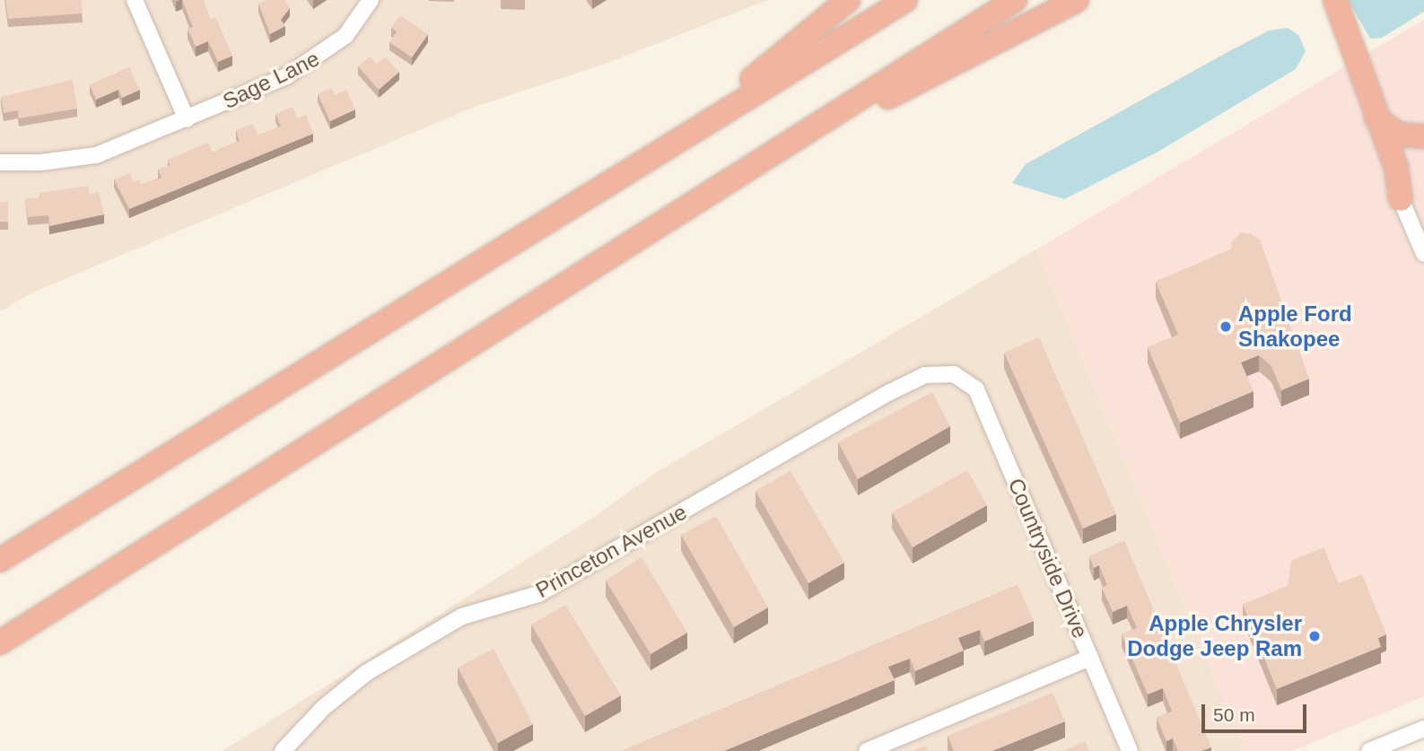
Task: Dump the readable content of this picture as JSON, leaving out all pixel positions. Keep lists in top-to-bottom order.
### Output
{
  "streets": {
    "street": ["Sage Lane", "Princeton Avenue", "Countryside Drive"]
  },
  "crossings": [
    ["Princeton Avenue", "Countryside Drive"]
  ],
  "places": ["Apple Ford Shakopee", "Apple Chrysler Dodge Jeep Ram"],
  "scale_bar": "50 m"
}
